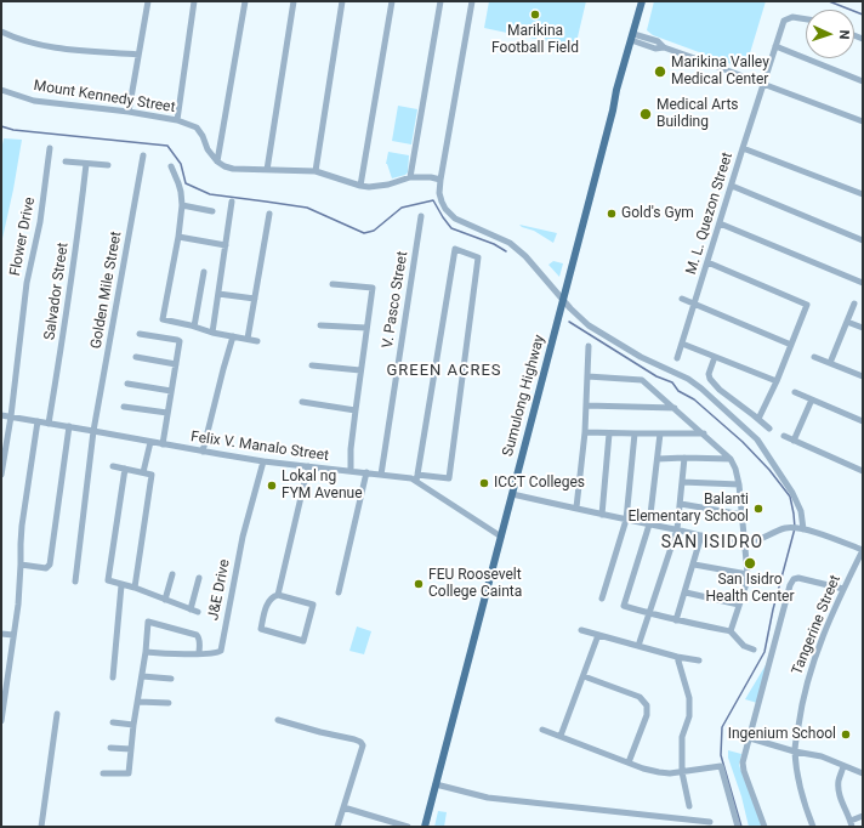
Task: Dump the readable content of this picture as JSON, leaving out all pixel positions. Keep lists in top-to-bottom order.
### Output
{
  "streets": {
    "main road": ["Sumulong Highway"],
    "street": [
      "Mount Kennedy Street",
      "M. L. Quezon Street",
      "Flower Drive",
      "Golden Mile Street",
      "Salvador Street",
      "V. Pasco Street",
      "Felix V. Manalo Street",
      "J&E Drive",
      "Tangerine Street"
    ]
  },
  "crossings": [
    ["Flower Drive", "Felix V. Manalo Street"],
    ["Golden Mile Street", "Felix V. Manalo Street"],
    ["Salvador Street", "Felix V. Manalo Street"],
    ["V. Pasco Street", "Felix V. Manalo Street"],
    ["Sumulong Highway", "Felix V. Manalo Street"],
    ["Felix V. Manalo Street", "J&E Drive"]
  ],
  "districts": ["GREEN ACRES", "SAN ISIDRO"],
  "places": [
    "Marikina Football Field",
    "Marikina Valley Medical Center",
    "Medical Arts Building",
    "Gold's Gym",
    "ICCT Colleges",
    "Lokal ng FYM Avenue",
    "Balanti Elementary School",
    "San Isidro Health Center",
    "FEU Roosevelt College Cainta",
    "Ingenium School"
  ],
  "north": "right"
}
